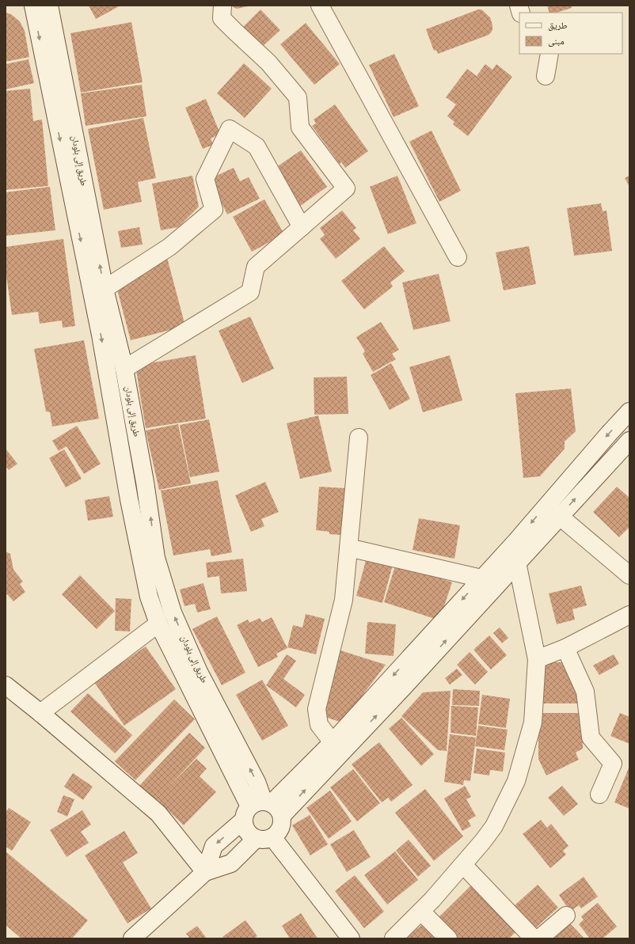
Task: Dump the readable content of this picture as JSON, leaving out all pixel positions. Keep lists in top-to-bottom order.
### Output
{
  "streets": {
    "main road": ["طريق إلى بلودان"]
  },
  "legend": ["طريق", "مبنى"]
}
